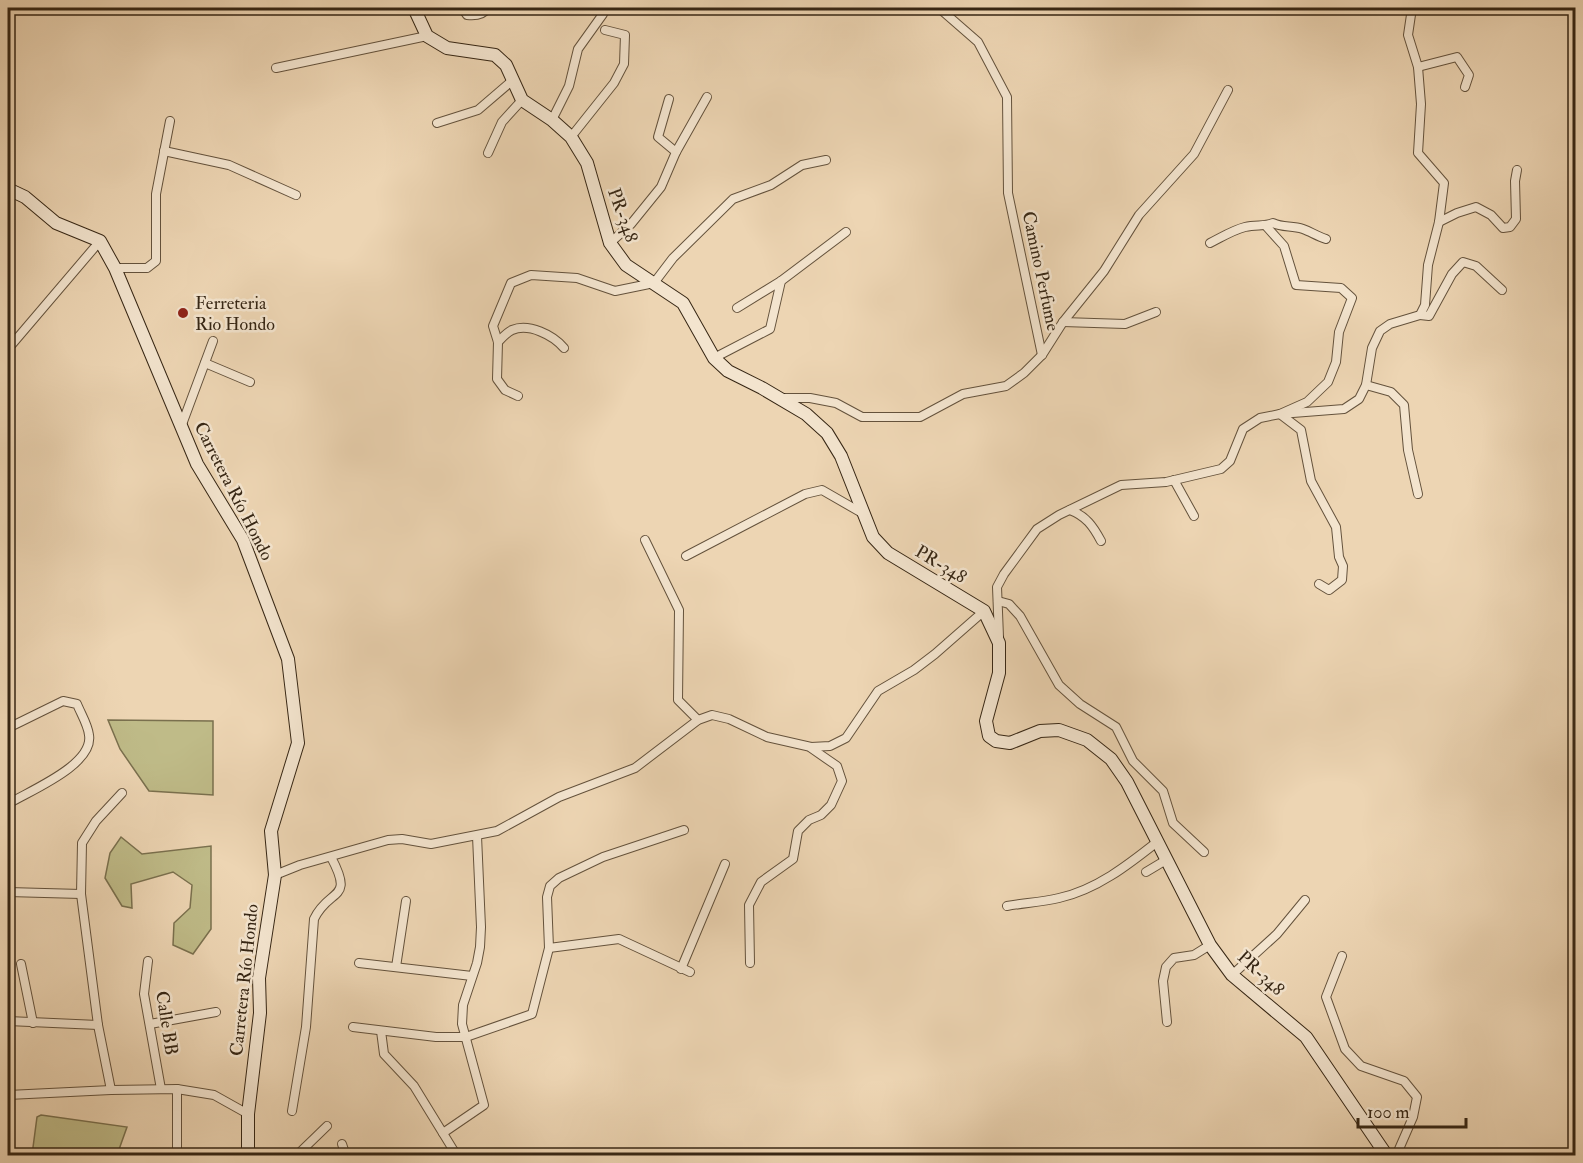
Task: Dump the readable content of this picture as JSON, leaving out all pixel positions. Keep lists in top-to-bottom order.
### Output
{
  "streets": {
    "street": [
      "PR-348",
      "Camino Perfume",
      "Carretera Río Hondo",
      "Calle BB"
    ]
  },
  "crossings": [
    ["PR-348", "Camino Perfume"]
  ],
  "places": ["Ferreteria Rio Hondo"],
  "scale_bar": "100 m"
}
